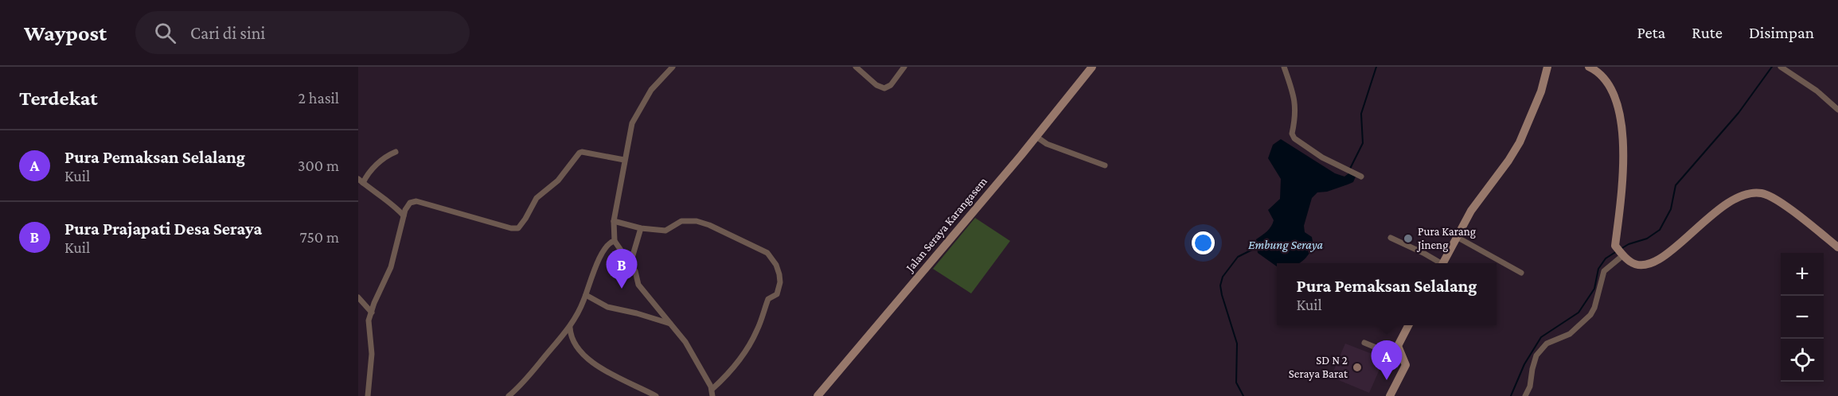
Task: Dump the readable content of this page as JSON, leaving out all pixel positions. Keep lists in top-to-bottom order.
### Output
{
  "streets": {
    "street": ["Jalan Seraya Karangasem"]
  },
  "water": ["Embung Seraya"],
  "places": ["Pura Karang Jineng", "SD N 2 Seraya Barat"],
  "page": {
    "header": "Waypost",
    "search": "Cari di sini",
    "nav": ["Peta", "Rute", "Disimpan"],
    "heading": ["Terdekat", "2 hasil"],
    "list": [
      {
        "mark": "A",
        "name": "Pura Pemaksan Selalang",
        "note": "Kuil",
        "value": "300 m"
      },
      {
        "mark": "B",
        "name": "Pura Prajapati Desa Seraya",
        "note": "Kuil",
        "value": "750 m"
      }
    ],
    "pins": ["B", "A"],
    "map_buttons": ["+", "−"],
    "popup": ["Pura Pemaksan Selalang", "Kuil"]
  }
}
